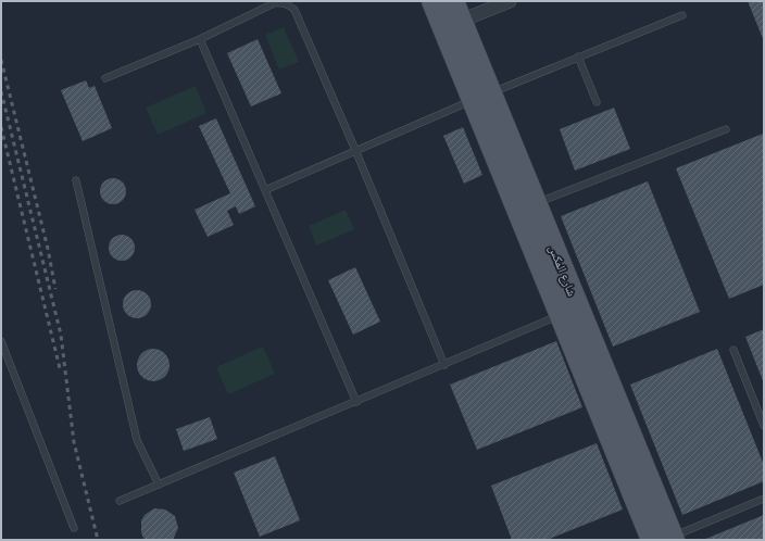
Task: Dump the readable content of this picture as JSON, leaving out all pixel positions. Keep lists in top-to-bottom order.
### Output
{
  "streets": {
    "main road": ["شارع المكس"]
  }
}
